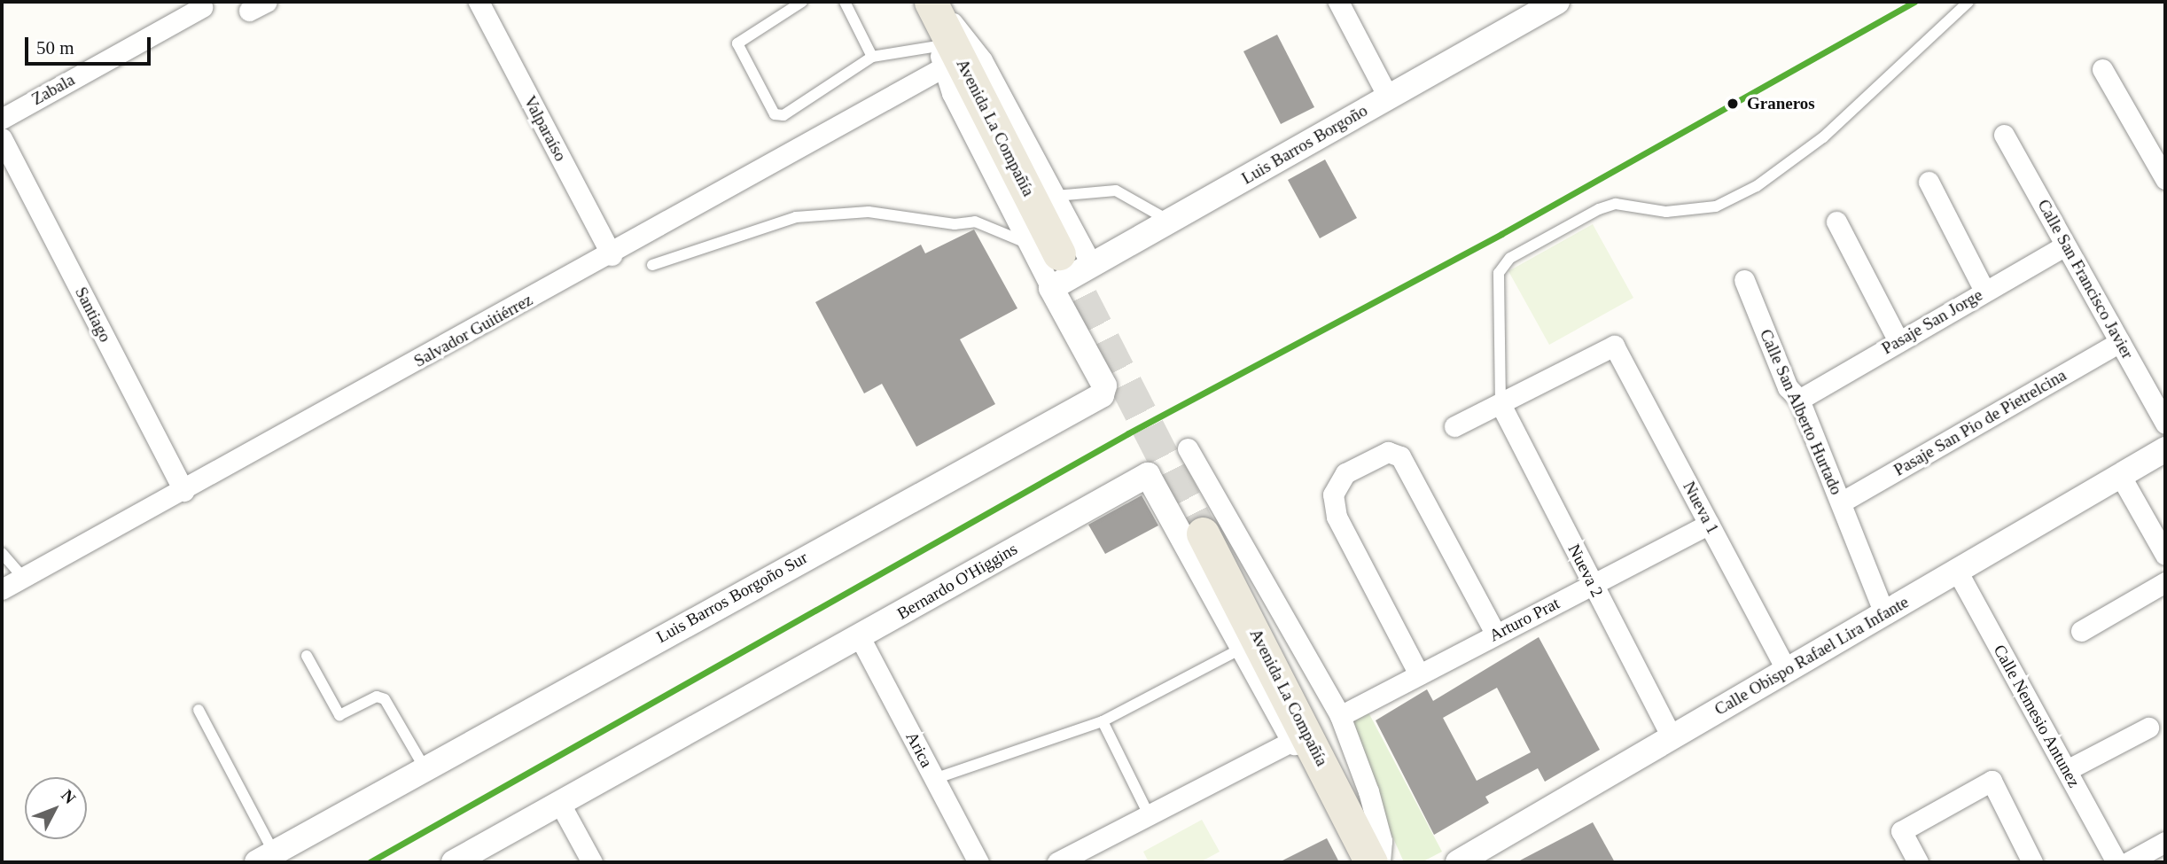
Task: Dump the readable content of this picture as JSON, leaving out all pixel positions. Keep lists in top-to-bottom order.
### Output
{
  "streets": {
    "main road": ["Avenida La Compañía"],
    "street": [
      "Zabala",
      "Valparaíso",
      "Luis Barros Borgoño",
      "Calle San Francisco Javier",
      "Santiago",
      "Pasaje San Jorge",
      "Salvador Guitiérrez",
      "Calle San Alberto Hurtado",
      "Pasaje San Pio de Pietrelcina",
      "Nueva 1",
      "Nueva 2",
      "Bernardo O'Higgins",
      "Luis Barros Borgoño Sur",
      "Arturo Prat",
      "Calle Obispo Rafael Lira Infante",
      "Calle Nemesio Antunez",
      "Arica"
    ]
  },
  "crossings": [
    ["Avenida La Compañía", "Bernardo O'Higgins"],
    ["Valparaíso", "Salvador Guitiérrez"],
    ["Luis Barros Borgoño", "Luis Barros Borgoño Sur"],
    ["Calle San Francisco Javier", "Pasaje San Jorge"],
    ["Calle San Francisco Javier", "Pasaje San Pio de Pietrelcina"],
    ["Santiago", "Salvador Guitiérrez"],
    ["Pasaje San Jorge", "Calle San Alberto Hurtado"],
    ["Calle San Alberto Hurtado", "Pasaje San Pio de Pietrelcina"],
    ["Calle San Alberto Hurtado", "Calle Obispo Rafael Lira Infante"],
    ["Nueva 1", "Nueva 2"],
    ["Nueva 1", "Arturo Prat"],
    ["Nueva 1", "Calle Obispo Rafael Lira Infante"],
    ["Nueva 2", "Arturo Prat"],
    ["Nueva 2", "Calle Obispo Rafael Lira Infante"],
    ["Bernardo O'Higgins", "Arturo Prat"],
    ["Bernardo O'Higgins", "Arica"],
    ["Calle Obispo Rafael Lira Infante", "Calle Nemesio Antunez"]
  ],
  "places": ["Graneros"],
  "scale_bar": "50 m",
  "north": "top right"
}
